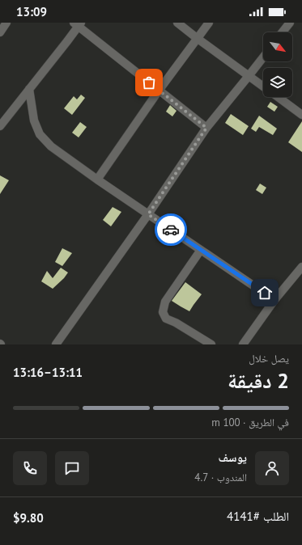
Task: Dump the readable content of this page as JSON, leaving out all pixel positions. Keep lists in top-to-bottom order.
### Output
{
  "north": "bottom right",
  "page": {
    "status": "13:09",
    "heading": ["2 دقيقة", "يصل خلال", "13:11–13:16"],
    "panel": [
      "يوسف",
      "المندوب · 4.7",
      "الطلب #4141",
      "$9.80"
    ],
    "bar": "في الطريق · 100 m"
  }
}
